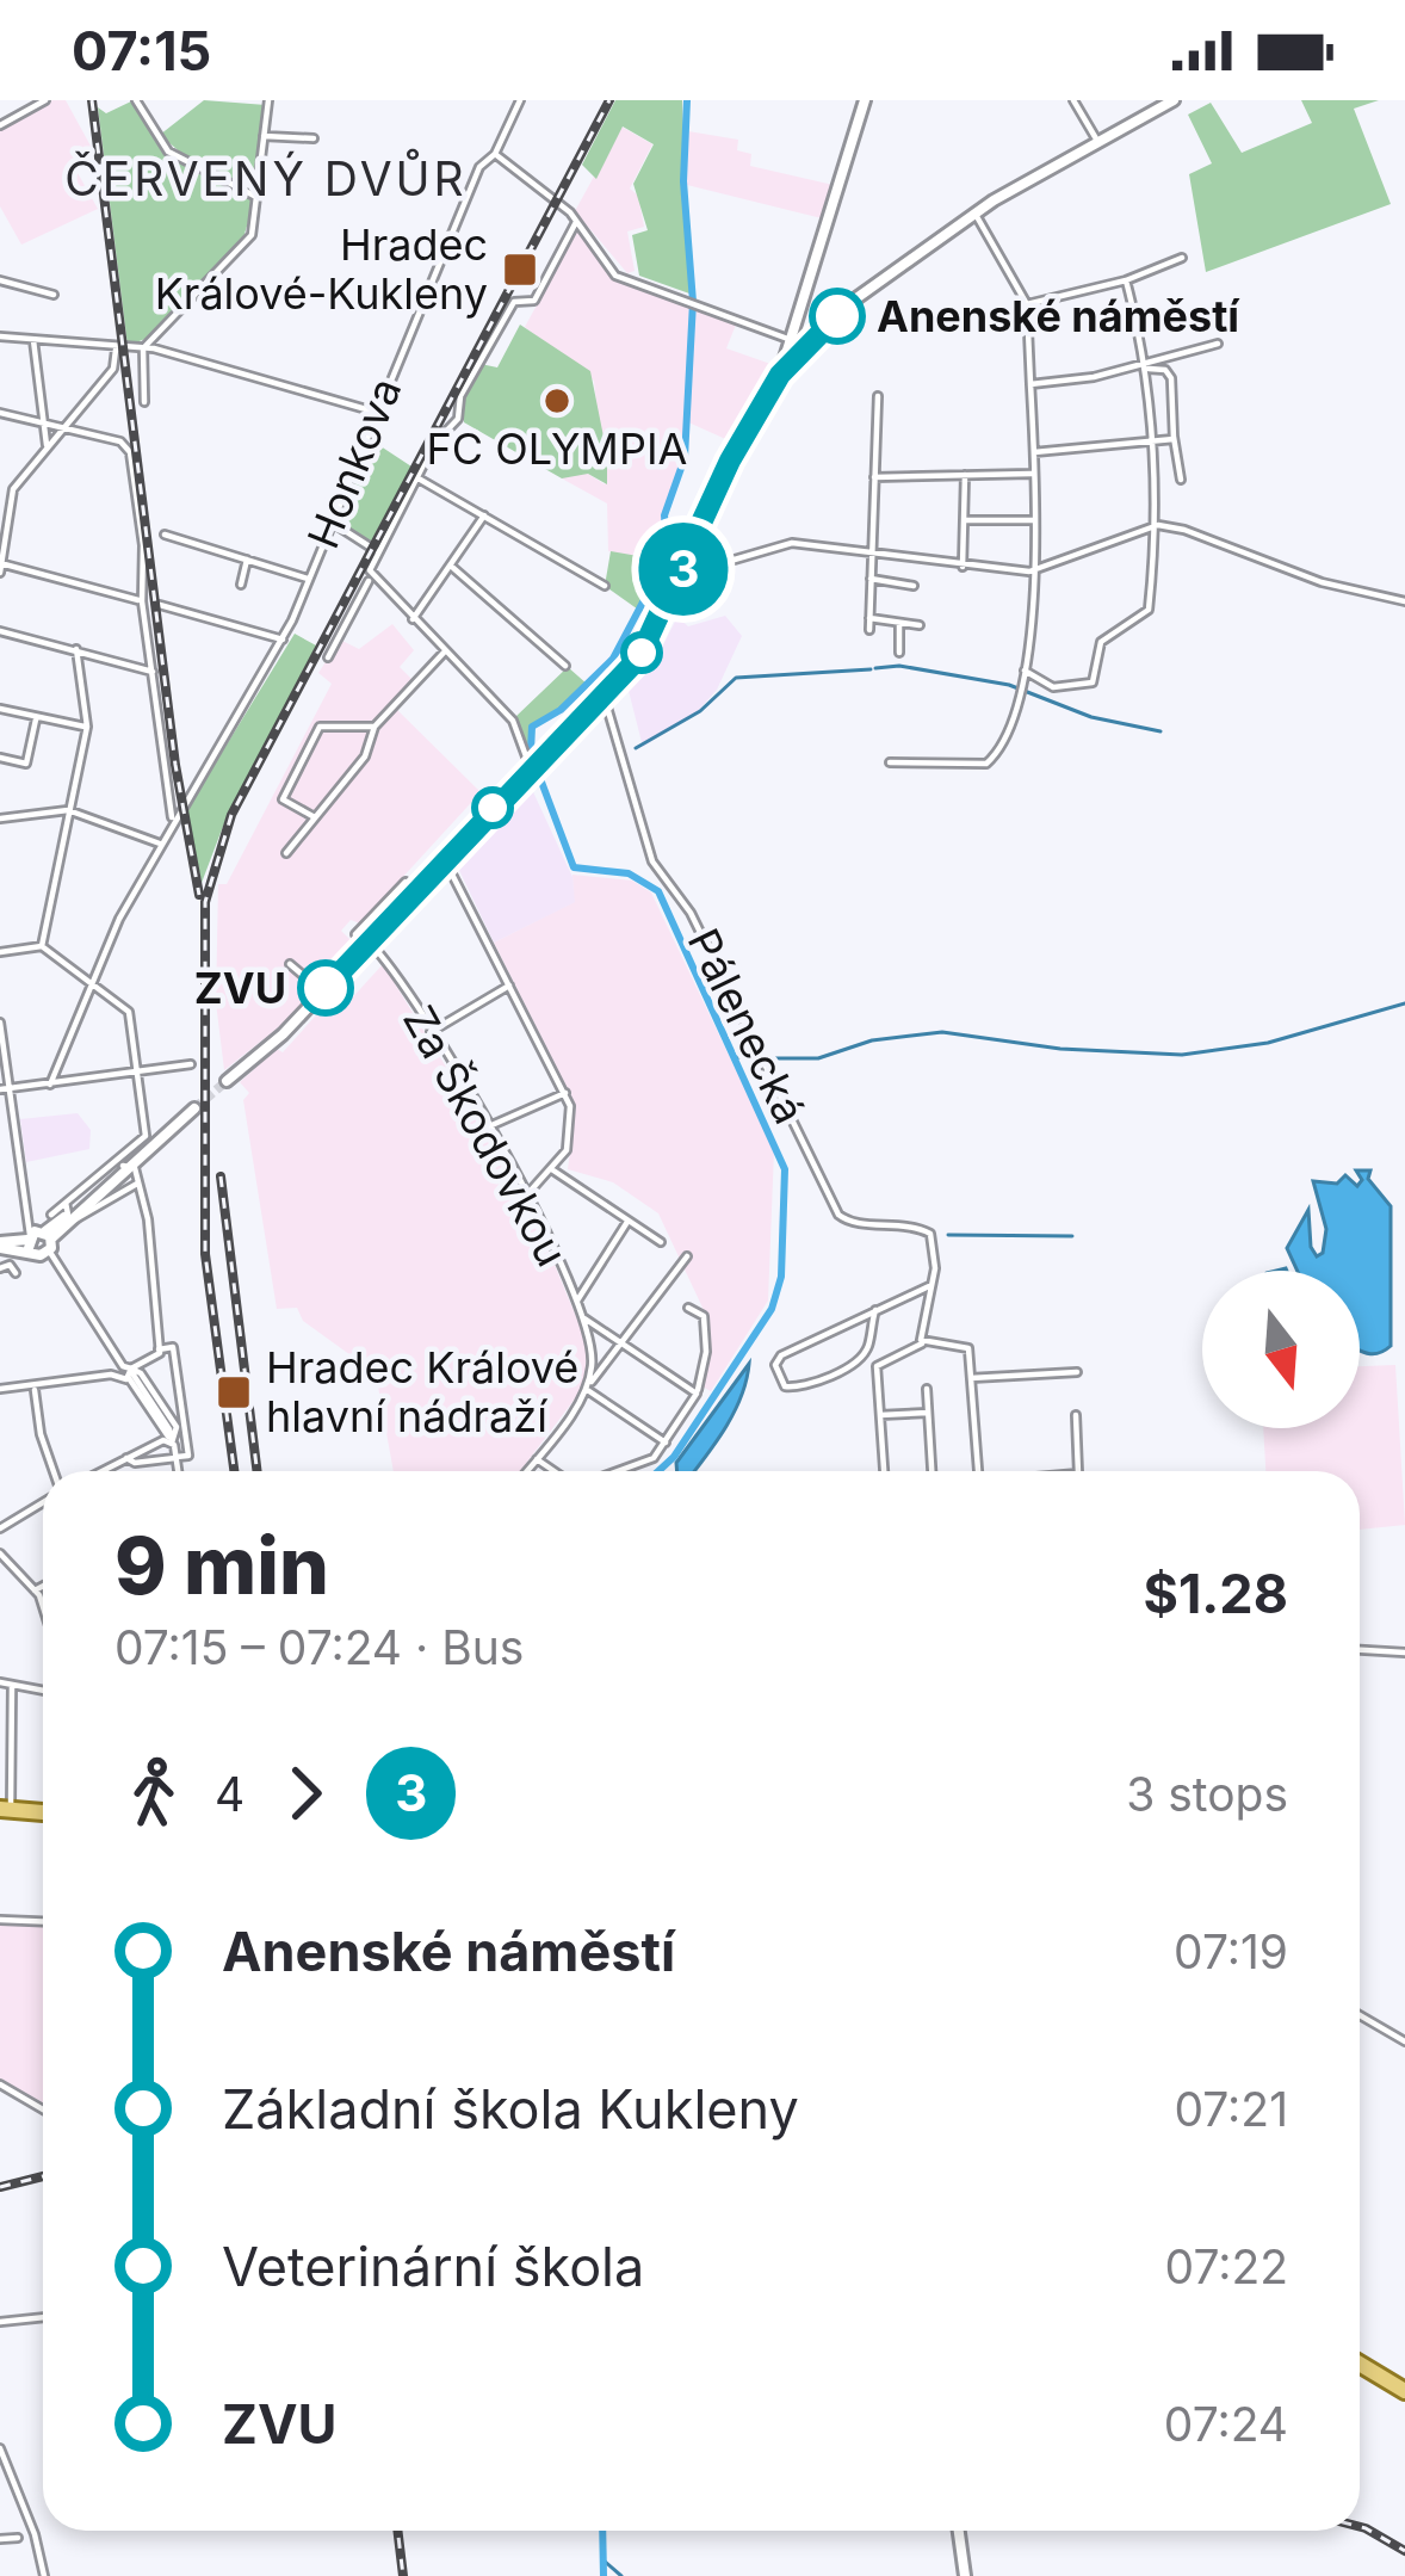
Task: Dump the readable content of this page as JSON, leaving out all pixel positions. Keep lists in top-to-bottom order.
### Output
{
  "streets": {
    "street": ["Honkova", "Pálenecká", "Za Škodovkou"]
  },
  "districts": ["ČERVENÝ DVŮR"],
  "places": {
    "transit": ["Hradec Králové-Kukleny", "Hradec Králové hlavní nádraží"],
    "other": ["Anenské náměstí", "FC OLYMPIA", "ZVU"]
  },
  "lines": ["bus line 3"],
  "north": "bottom",
  "page": {
    "status": "07:15",
    "on_map": "3",
    "heading": ["9 min", "07:15 – 07:24 · Bus", "$1.28"],
    "legs": ["4", "3", "3 stops"],
    "list": [
      {
        "name": "Anenské náměstí",
        "value": "07:19"
      },
      {
        "name": "Základní škola Kukleny",
        "value": "07:21"
      },
      {
        "name": "Veterinární škola",
        "value": "07:22"
      },
      {
        "name": "ZVU",
        "value": "07:24"
      }
    ]
  }
}
